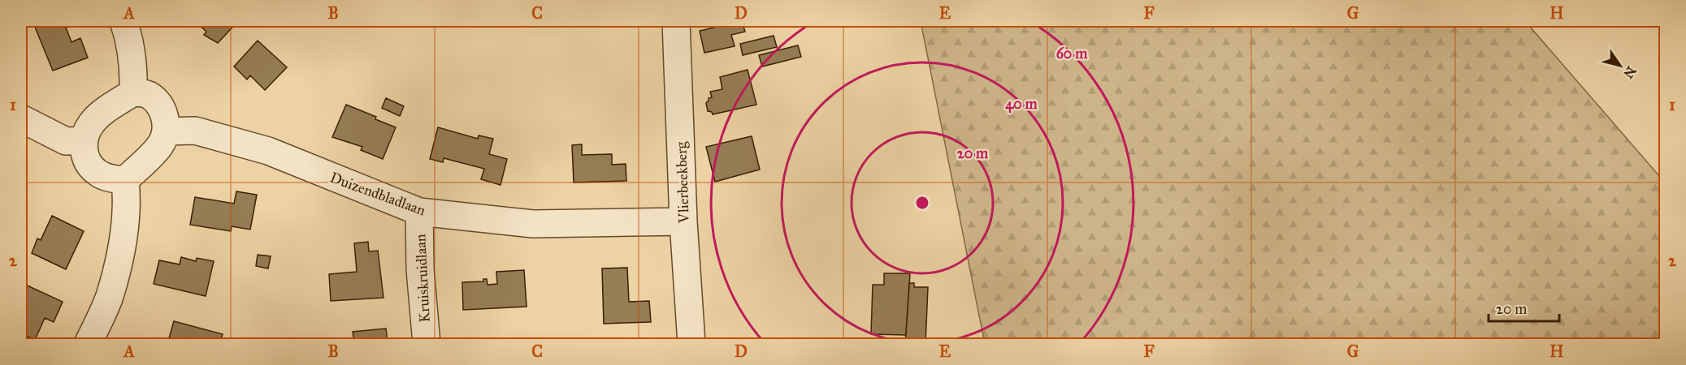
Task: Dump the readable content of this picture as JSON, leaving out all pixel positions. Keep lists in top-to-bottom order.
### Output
{
  "streets": {
    "street": ["Vlierbeekberg", "Duizendbladlaan", "Kruiskruidlaan"]
  },
  "crossings": [
    ["Vlierbeekberg", "Duizendbladlaan"],
    ["Duizendbladlaan", "Kruiskruidlaan"]
  ],
  "scale_bar": "20 m",
  "north": "bottom right",
  "grid": {
    "columns": [
      "A",
      "B",
      "C",
      "D",
      "E",
      "F",
      "G",
      "H"
    ],
    "rows": ["1", "2"]
  },
  "rings": ["60 m", "40 m", "20 m"]
}
